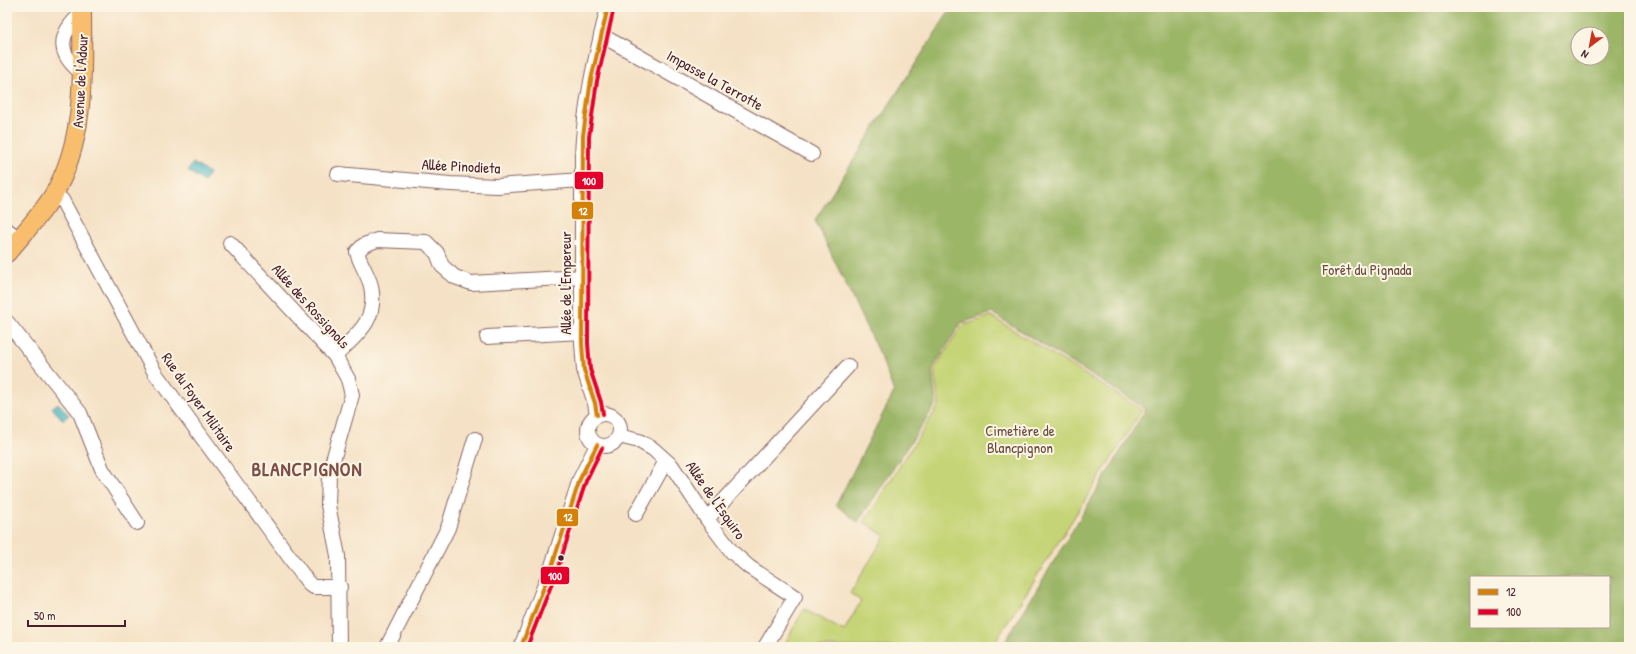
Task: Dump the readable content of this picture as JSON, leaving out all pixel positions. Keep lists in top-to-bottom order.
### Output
{
  "streets": {
    "main road": ["Avenue de l'Adour"],
    "street": [
      "Impasse la Terrotte",
      "Allée Pinodieta",
      "Allée de l'Empereur",
      "Allée des Rossignols",
      "Rue du Foyer Militaire",
      "Allée de l'Esquiro"
    ]
  },
  "crossings": [
    ["Impasse la Terrotte", "Allée de l'Empereur"],
    ["Avenue de l'Adour", "Rue du Foyer Militaire"],
    ["Allée Pinodieta", "Allée de l'Empereur"],
    ["Allée de l'Empereur", "Allée de l'Esquiro"],
    ["Allée des Rossignols", "Rue du Foyer Militaire"]
  ],
  "districts": ["BLANCPIGNON"],
  "parks": ["Forêt du Pignada", "Cimetière de Blancpignon"],
  "lines": ["transit line 12", "transit line 100"],
  "legend": ["12", "100"],
  "scale_bar": "50 m",
  "north": "bottom left"
}
